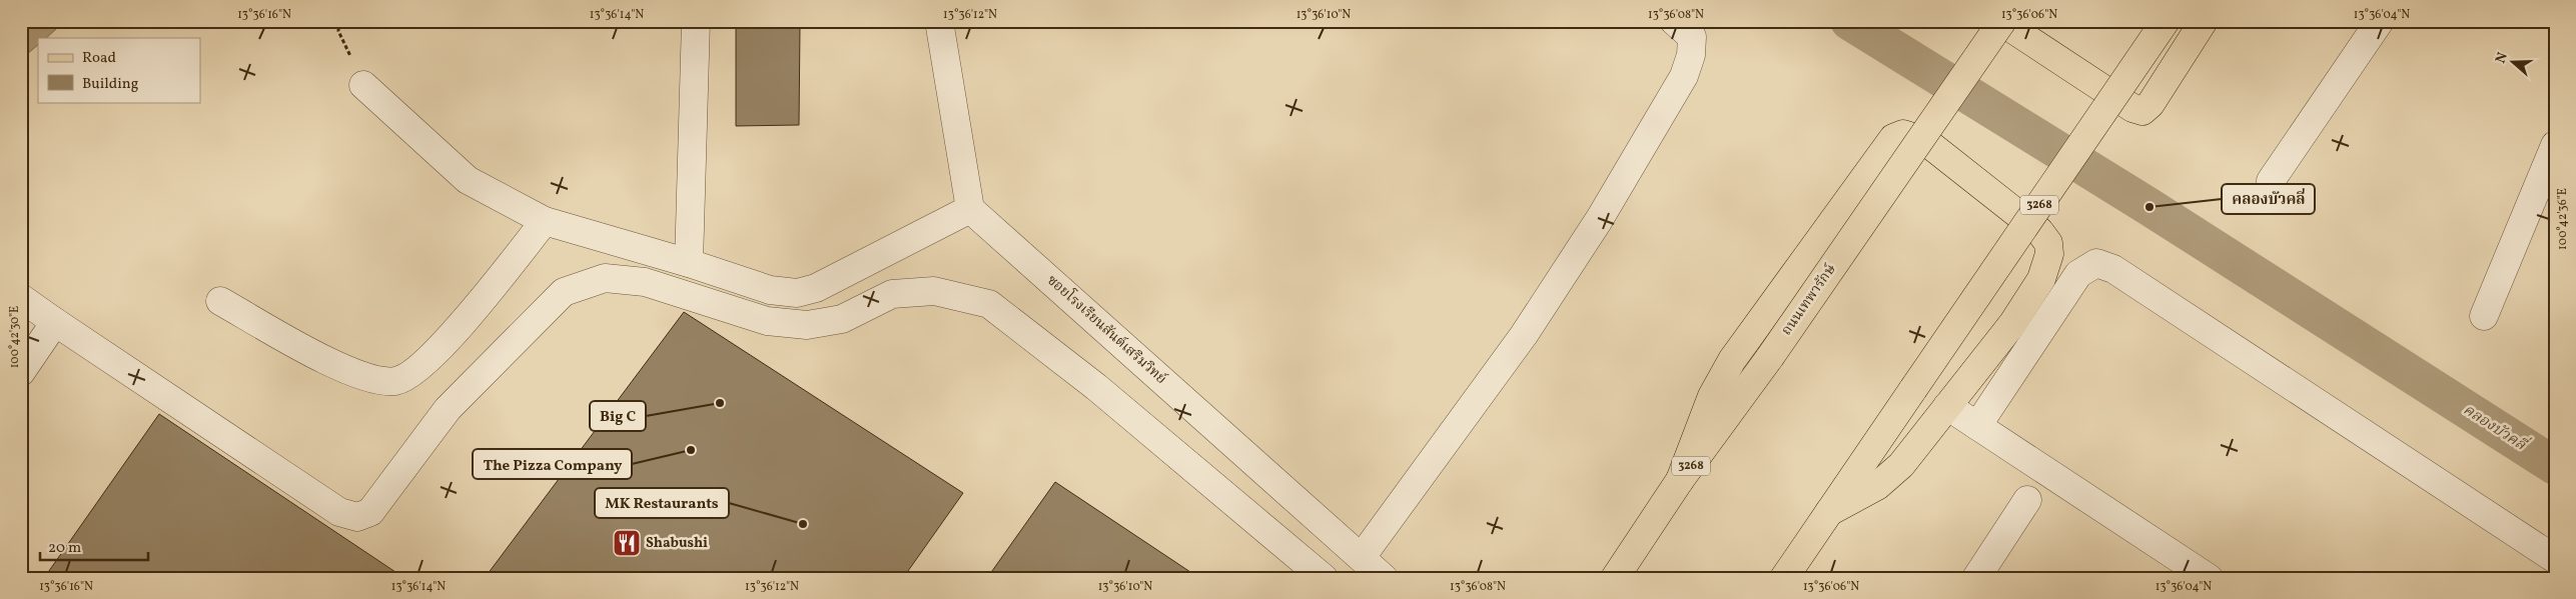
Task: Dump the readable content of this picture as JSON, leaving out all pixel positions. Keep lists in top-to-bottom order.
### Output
{
  "streets": {
    "main road": ["3268", "ถนนเทพารักษ์"],
    "street": ["ซอยโรงเรียนสันต์เสริมวิทย์"]
  },
  "water": ["คลองบัวคลี่"],
  "places": {
    "other": [
      "คลองบัวคลี่",
      "Big C",
      "The Pizza Company",
      "MK Restaurants"
    ],
    "restaurant": ["Shabushi"]
  },
  "legend": ["Road", "Building"],
  "scale_bar": "20 m",
  "north": "left",
  "coordinates": [
    "13°36'16\"N",
    "13°36'14\"N",
    "13°36'12\"N",
    "13°36'10\"N",
    "13°36'08\"N",
    "13°36'06\"N",
    "13°36'04\"N",
    "100°42'36\"E",
    "100°42'30\"E"
  ]
}
